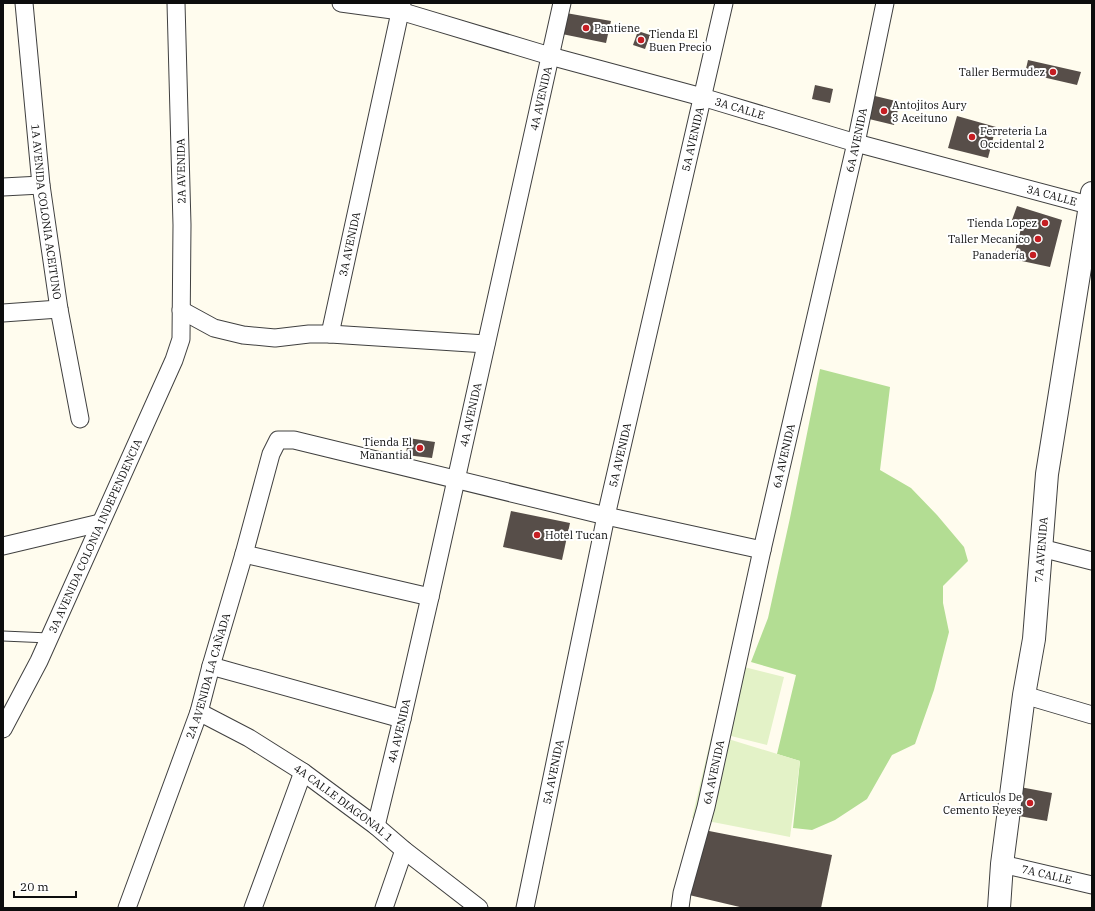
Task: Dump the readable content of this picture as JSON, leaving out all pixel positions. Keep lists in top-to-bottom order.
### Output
{
  "streets": {
    "street": [
      "4A AVENIDA",
      "3A CALLE",
      "5A AVENIDA",
      "6A AVENIDA",
      "2A AVENIDA",
      "1A AVENIDA COLONIA ACEITUNO",
      "3A AVENIDA",
      "3A AVENIDA COLONIA INDEPENDENCIA",
      "7A AVENIDA",
      "2A AVENIDA LA CAÑADA",
      "4A CALLE DIAGONAL 1",
      "7A CALLE"
    ]
  },
  "crossings": [
    ["4A AVENIDA", "3A CALLE"],
    ["4A AVENIDA", "2A AVENIDA LA CAÑADA"],
    ["4A AVENIDA", "4A CALLE DIAGONAL 1"],
    ["3A CALLE", "5A AVENIDA"],
    ["3A CALLE", "6A AVENIDA"],
    ["3A CALLE", "3A AVENIDA"],
    ["3A CALLE", "7A AVENIDA"],
    ["2A AVENIDA", "3A AVENIDA COLONIA INDEPENDENCIA"],
    ["7A AVENIDA", "7A CALLE"],
    ["2A AVENIDA LA CAÑADA", "4A CALLE DIAGONAL 1"]
  ],
  "places": [
    "Pantiene",
    "Tienda El Buen Precio",
    "Taller Bermudez",
    "Antojitos Aury 3 Aceituno",
    "Ferreteria La Occidental 2",
    "Tienda Lopez",
    "Taller Mecanico",
    "Panadería",
    "Tienda El Manantial",
    "Hotel Tucan",
    "Articulos De Cemento Reyes"
  ],
  "scale_bar": "20 m"
}
